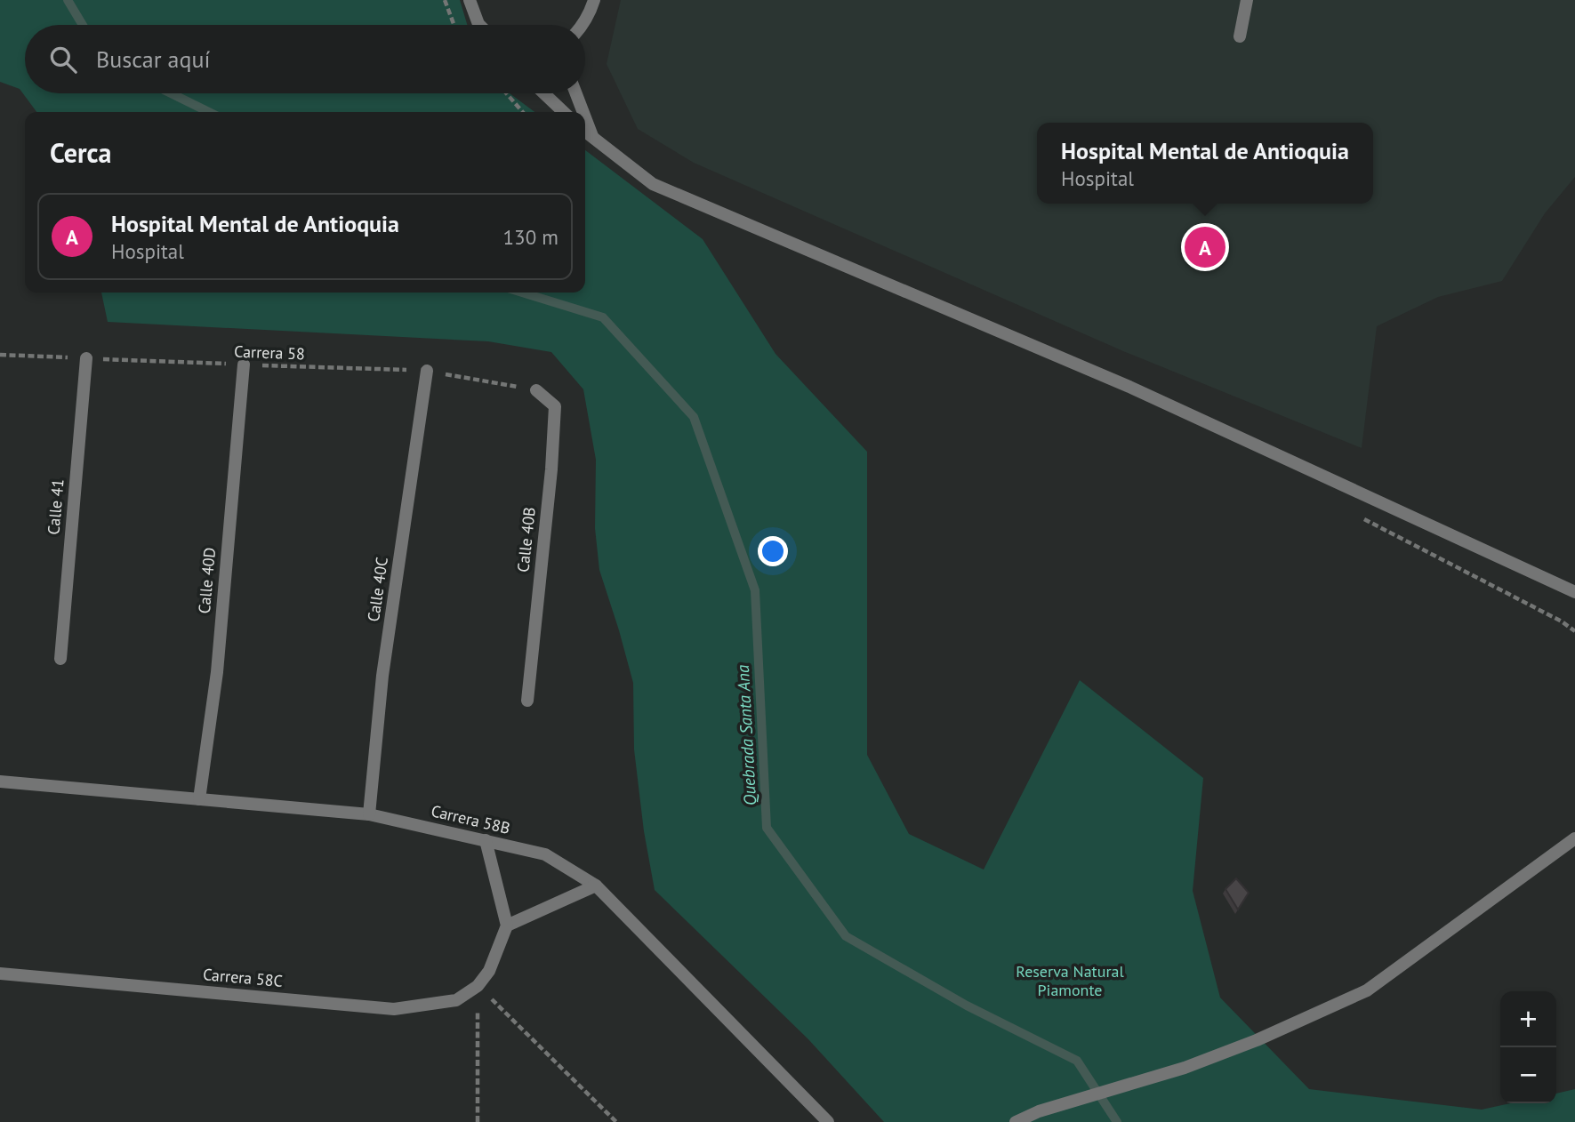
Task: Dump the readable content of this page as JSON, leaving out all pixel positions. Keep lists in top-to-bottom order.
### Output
{
  "streets": {
    "street": [
      "Calle 41",
      "Calle 40B",
      "Calle 40D",
      "Calle 40C",
      "Carrera 58B",
      "Carrera 58C"
    ],
    "path": ["Carrera 58"]
  },
  "crossings": [
    ["Carrera 58", "Calle 41"],
    ["Carrera 58", "Calle 40B"],
    ["Carrera 58", "Calle 40D"],
    ["Carrera 58", "Calle 40C"],
    ["Calle 40D", "Carrera 58B"],
    ["Calle 40C", "Carrera 58B"]
  ],
  "water": ["Quebrada Santa Ana"],
  "parks": ["Reserva Natural Piamonte"],
  "page": {
    "search": "Buscar aquí",
    "heading": "Cerca",
    "popup": ["Hospital Mental de Antioquia", "Hospital"],
    "list": [
      {
        "mark": "A",
        "name": "Hospital Mental de Antioquia",
        "note": "Hospital",
        "value": "130 m"
      }
    ],
    "pins": "A",
    "map_buttons": ["+", "−"]
  }
}
